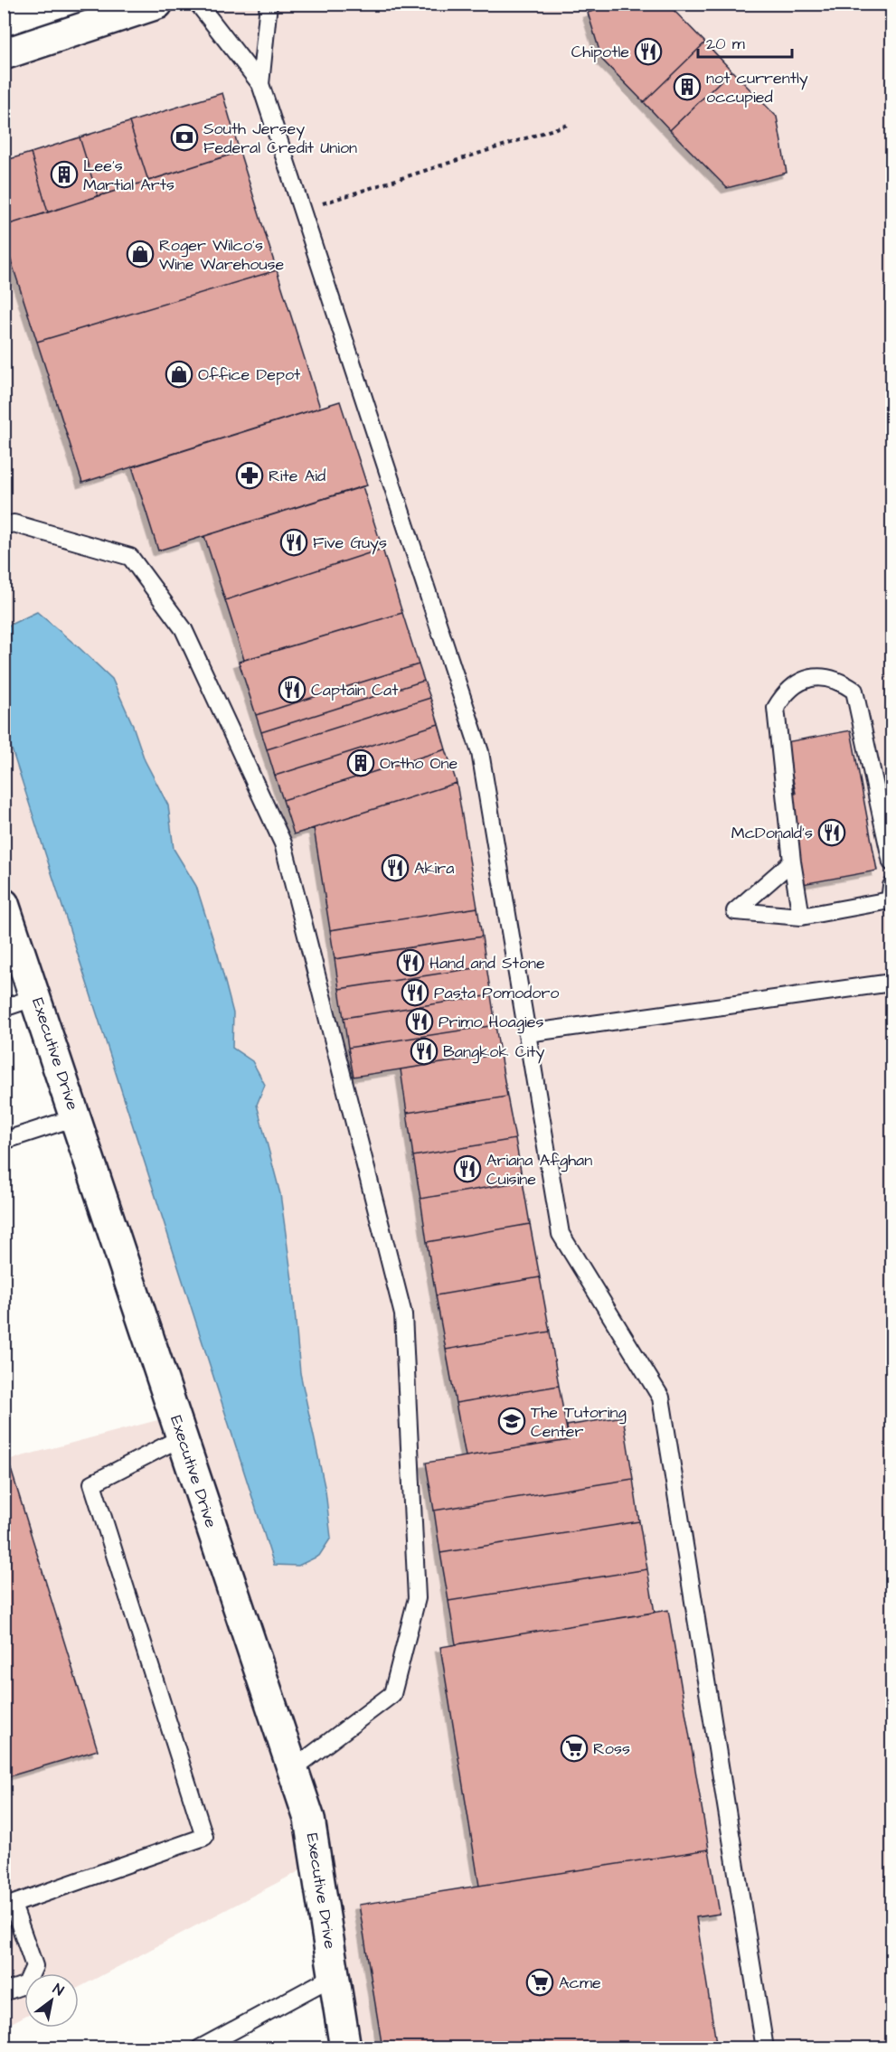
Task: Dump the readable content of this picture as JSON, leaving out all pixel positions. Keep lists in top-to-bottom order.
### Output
{
  "streets": {
    "street": ["Executive Drive"]
  },
  "places": {
    "restaurant": [
      "Chipotle",
      "Five Guys",
      "Captain Cat",
      "McDonald's",
      "Akira",
      "Hand and Stone",
      "Pasta Pomodoro",
      "Primo Hoagies",
      "Bangkok City",
      "Ariana Afghan Cuisine"
    ],
    "building": ["not currently occupied", "Lee's Martial Arts", "Ortho One"],
    "bank": ["South Jersey Federal Credit Union"],
    "shop": ["Roger Wilco's Wine Warehouse", "Office Depot"],
    "pharmacy": ["Rite Aid"],
    "school or university": ["The Tutoring Center"],
    "supermarket": ["Ross", "Acme"]
  },
  "scale_bar": "20 m",
  "north": "top right"
}
